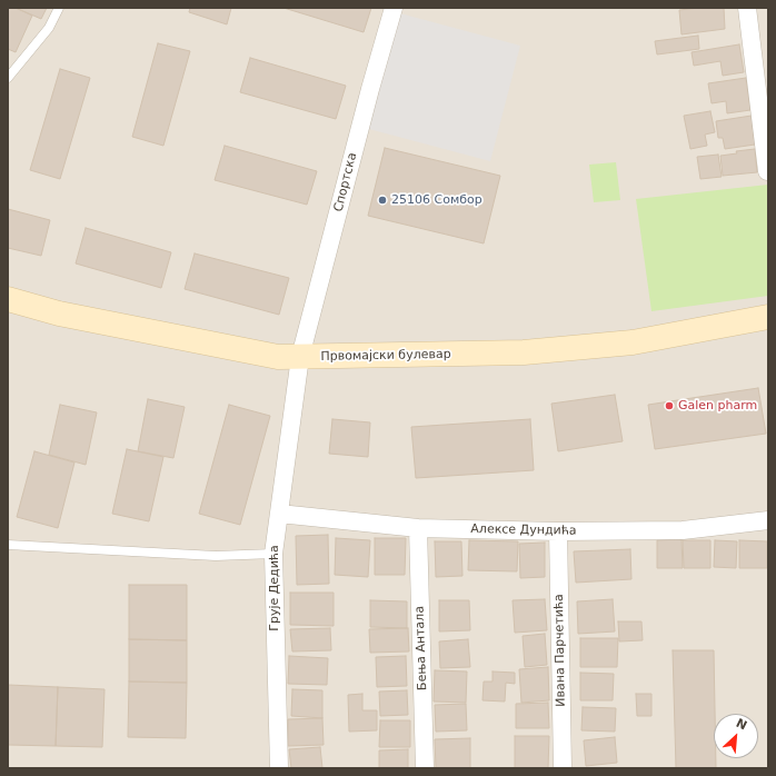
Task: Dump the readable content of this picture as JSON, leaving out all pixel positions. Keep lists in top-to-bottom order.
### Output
{
  "streets": {
    "street": [
      "Спортска",
      "Првомајски булевар",
      "Алексе Дундића",
      "Грује Дедића",
      "Бења Антала",
      "Ивана Парчетића"
    ]
  },
  "crossings": [
    ["Спортска", "Првомајски булевар"],
    ["Спортска", "Грује Дедића"],
    ["Првомајски булевар", "Грује Дедића"],
    ["Алексе Дундића", "Грује Дедића"],
    ["Алексе Дундића", "Бења Антала"],
    ["Алексе Дундића", "Ивана Парчетића"]
  ],
  "places": ["25106 Сомбор", "Galen pharm"],
  "north": "top right"
}
